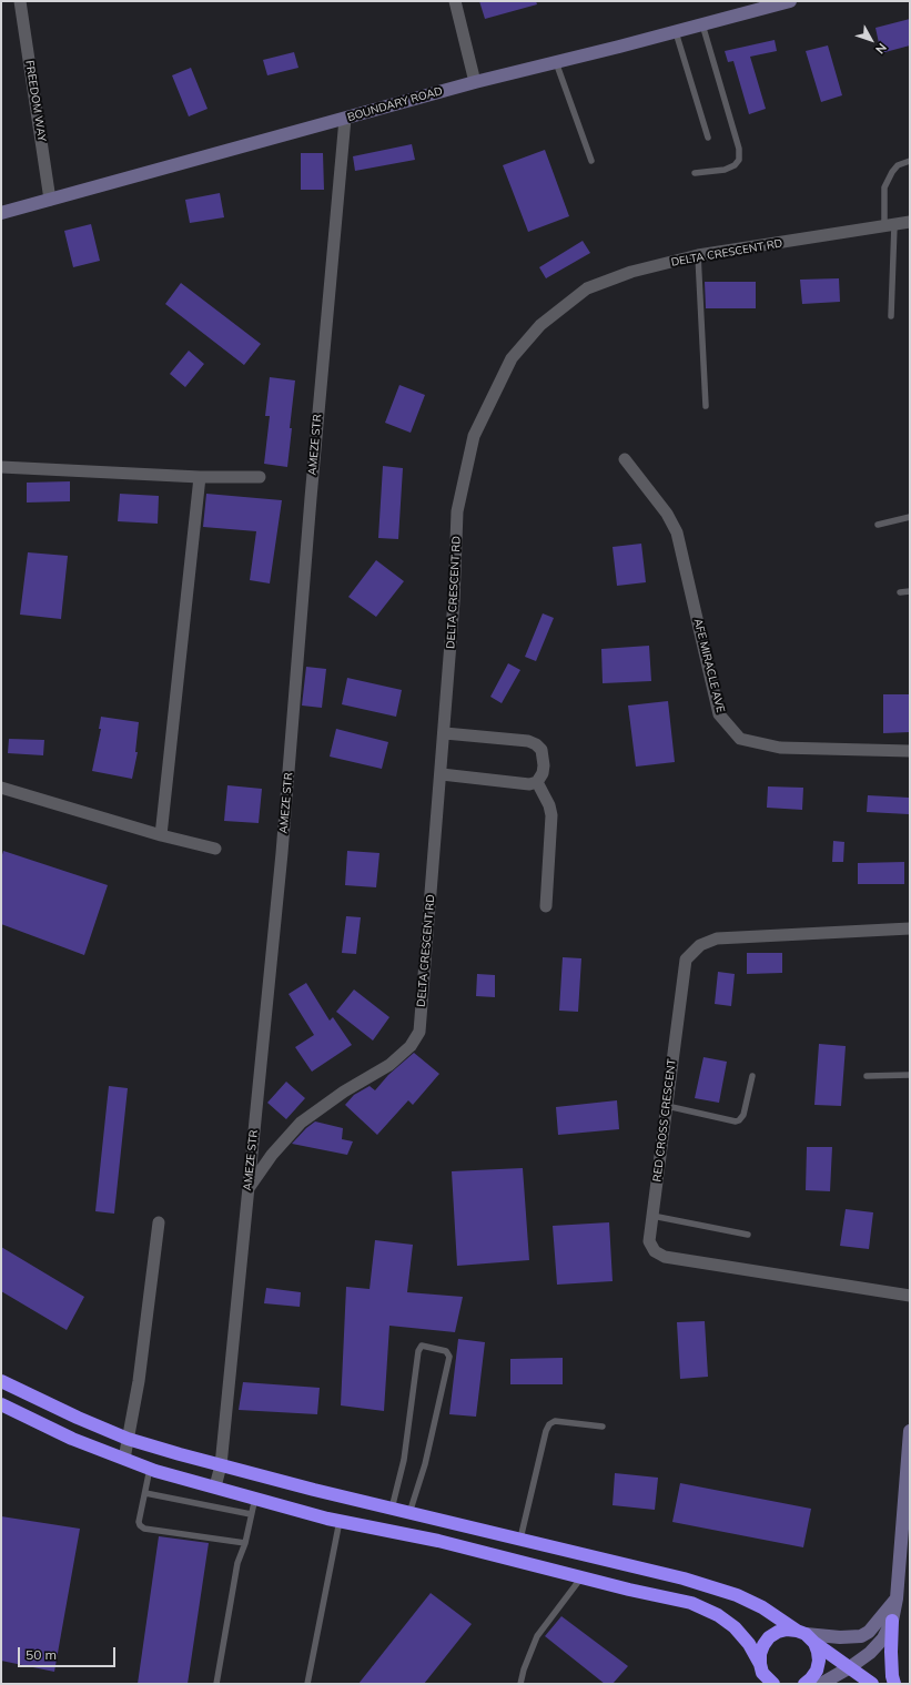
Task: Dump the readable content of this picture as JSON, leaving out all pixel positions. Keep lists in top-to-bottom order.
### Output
{
  "streets": {
    "street": [
      "FREEDOM WAY",
      "BOUNDARY ROAD",
      "DELTA CRESCENT RD",
      "AMEZE STR",
      "AFE MIRACLE AVE",
      "RED CROSS CRESCENT"
    ]
  },
  "crossings": [
    ["FREEDOM WAY", "BOUNDARY ROAD"],
    ["BOUNDARY ROAD", "AMEZE STR"],
    ["DELTA CRESCENT RD", "AMEZE STR"]
  ],
  "scale_bar": "50 m",
  "north": "bottom right"
}
